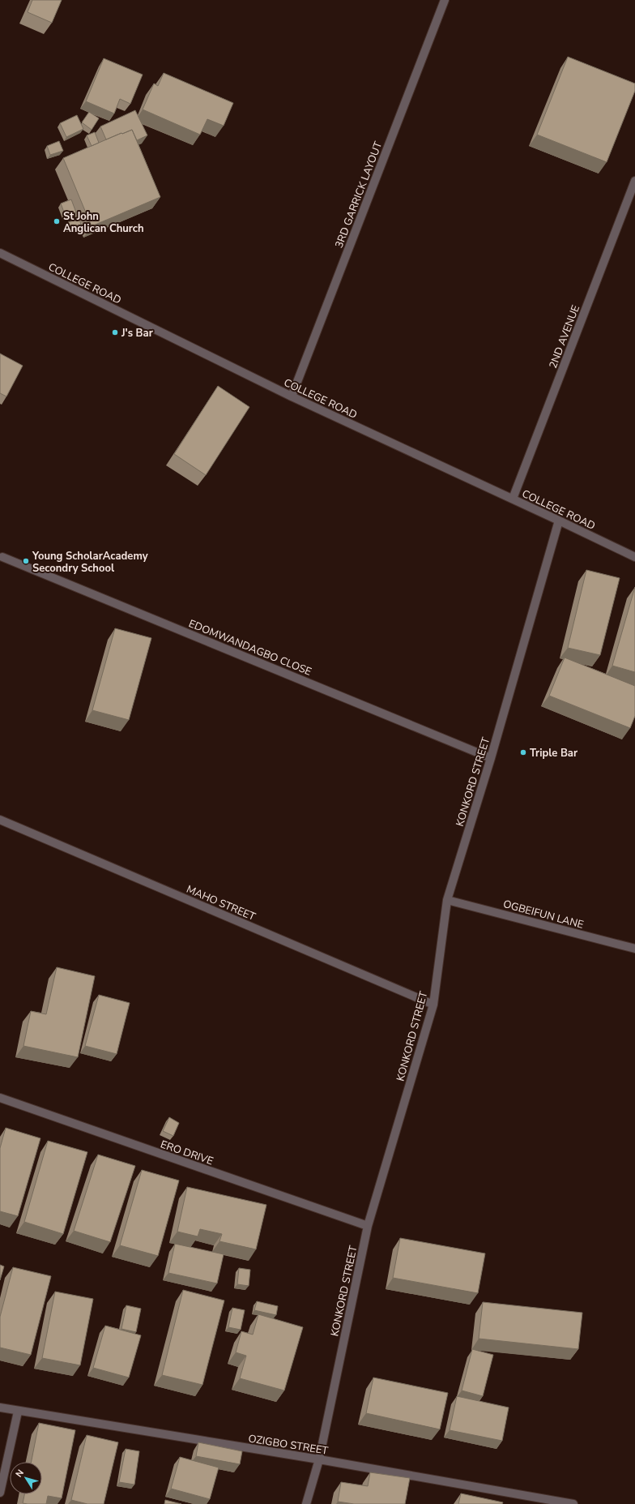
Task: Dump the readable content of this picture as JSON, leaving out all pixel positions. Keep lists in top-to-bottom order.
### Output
{
  "streets": {
    "street": [
      "3RD GARRICK LAYOUT",
      "COLLEGE ROAD",
      "2ND AVENUE",
      "EDOMWANDAGBO CLOSE",
      "KONKORD STREET",
      "MAHO STREET",
      "OGBEIFUN LANE",
      "ERO DRIVE",
      "OZIGBO STREET"
    ]
  },
  "crossings": [
    ["3RD GARRICK LAYOUT", "COLLEGE ROAD"],
    ["COLLEGE ROAD", "2ND AVENUE"],
    ["COLLEGE ROAD", "KONKORD STREET"],
    ["EDOMWANDAGBO CLOSE", "KONKORD STREET"],
    ["KONKORD STREET", "MAHO STREET"],
    ["KONKORD STREET", "OGBEIFUN LANE"],
    ["KONKORD STREET", "ERO DRIVE"],
    ["KONKORD STREET", "OZIGBO STREET"]
  ],
  "places": [
    "St John Anglican Church",
    "J's Bar",
    "Young ScholarAcademy Secondry School",
    "Triple Bar"
  ],
  "north": "top left"
}
